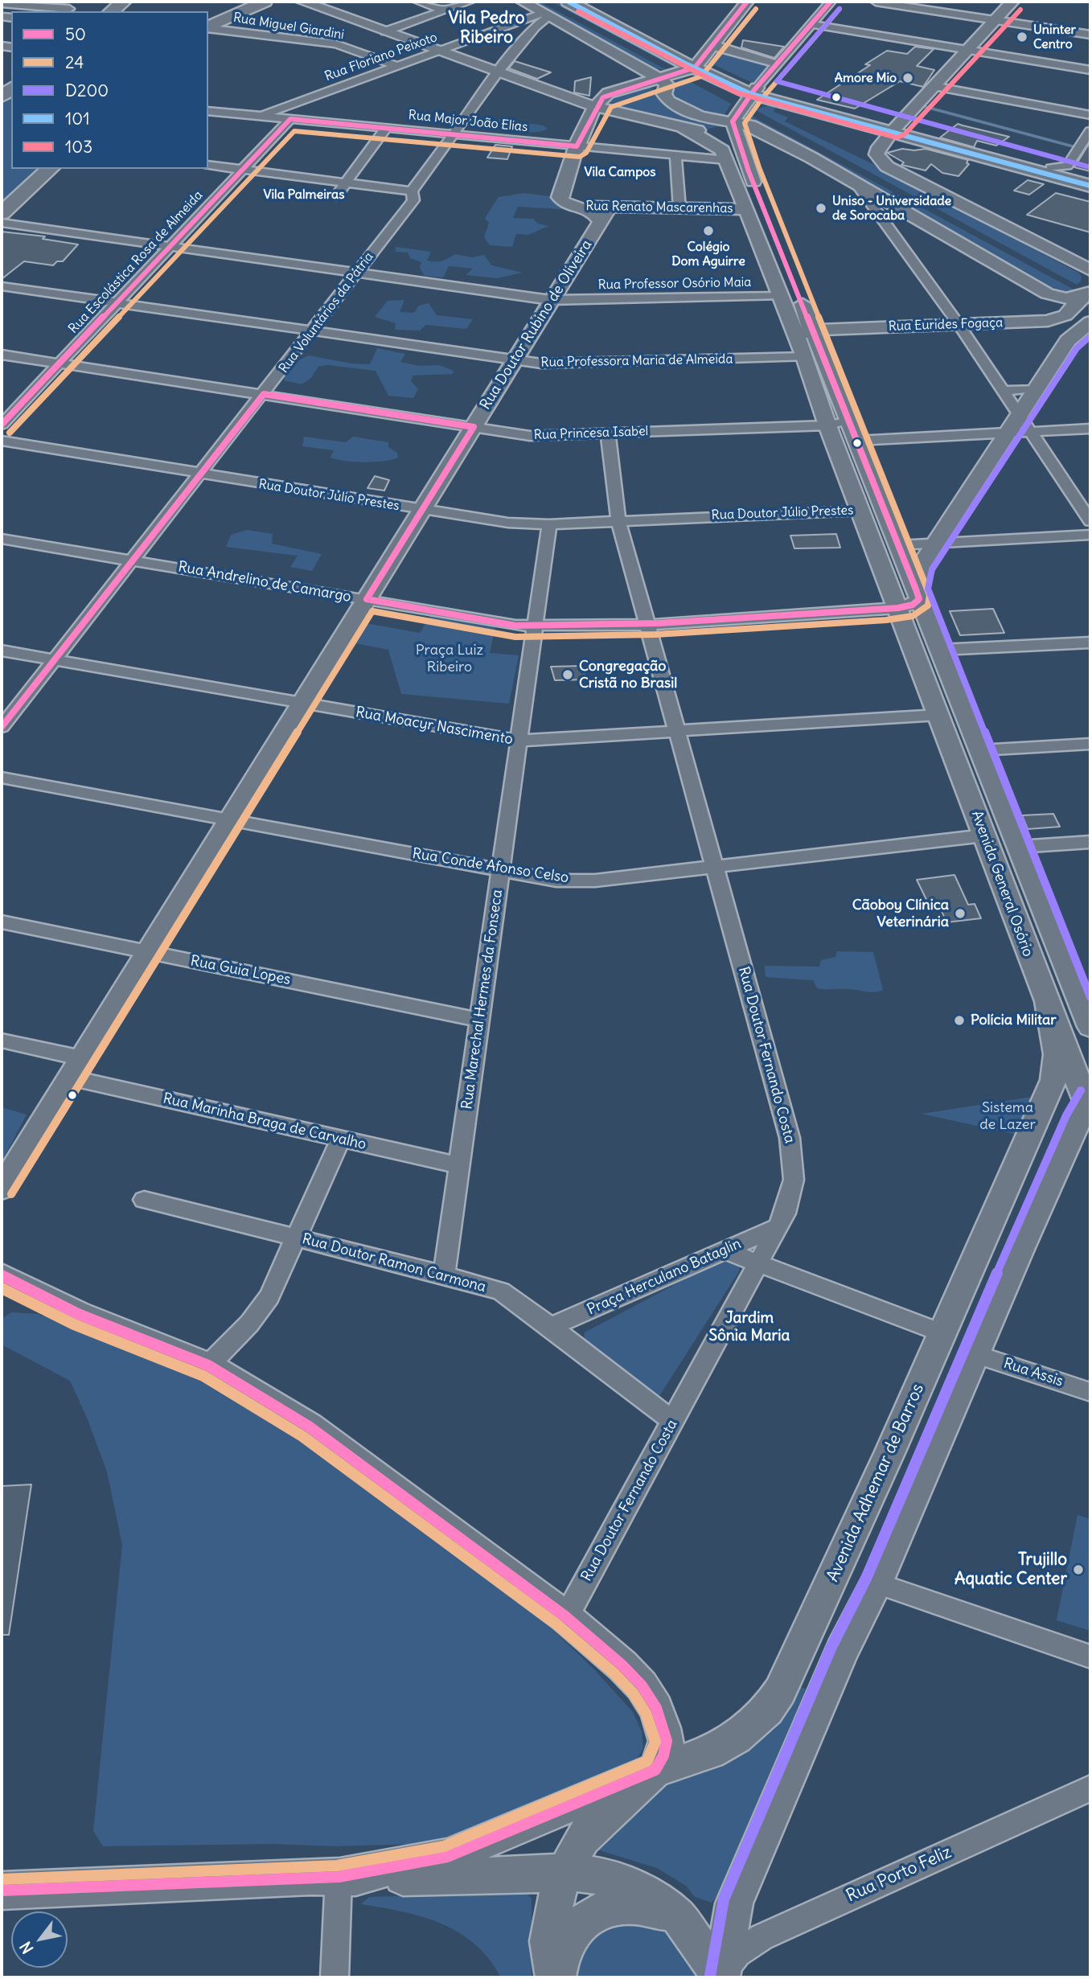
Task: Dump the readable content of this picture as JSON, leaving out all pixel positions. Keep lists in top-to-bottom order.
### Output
{
  "streets": {
    "main road": [
      "Rua Renato Mascarenhas",
      "Rua Doutor Rubino de Oliveira",
      "Rua Eurides Fogaça",
      "Avenida General Osório",
      "Avenida Adhemar de Barros"
    ],
    "street": [
      "Rua Miguel Giardini",
      "Rua Floriano Peixoto",
      "Rua Major João Elias",
      "Rua Escolástica Rosa de Almeida",
      "Rua Professor Osório Maia",
      "Rua Voluntários da Pátria",
      "Rua Professora Maria de Almeida",
      "Rua Princesa Isabel",
      "Rua Doutor Júlio Prestes",
      "Rua Andrelino de Camargo",
      "Rua Moacyr Nascimento",
      "Rua Conde Afonso Celso",
      "Rua Guia Lopes",
      "Rua Marechal Hermes da Fonseca",
      "Rua Doutor Fernando Costa",
      "Rua Marinha Braga de Carvalho",
      "Rua Doutor Ramon Carmona",
      "Praça Herculano Bataglin",
      "Rua Assis",
      "Rua Porto Feliz"
    ]
  },
  "crossings": [
    ["Rua Miguel Giardini", "Rua Floriano Peixoto"],
    ["Rua Floriano Peixoto", "Rua Major João Elias"],
    ["Rua Floriano Peixoto", "Rua Voluntários da Pátria"],
    ["Rua Major João Elias", "Rua Renato Mascarenhas"],
    ["Rua Major João Elias", "Rua Escolástica Rosa de Almeida"],
    ["Rua Major João Elias", "Rua Voluntários da Pátria"],
    ["Rua Major João Elias", "Avenida General Osório"],
    ["Rua Renato Mascarenhas", "Rua Doutor Rubino de Oliveira"],
    ["Rua Renato Mascarenhas", "Avenida General Osório"],
    ["Rua Escolástica Rosa de Almeida", "Rua Professor Osório Maia"],
    ["Rua Escolástica Rosa de Almeida", "Rua Professora Maria de Almeida"],
    ["Rua Escolástica Rosa de Almeida", "Rua Princesa Isabel"],
    ["Rua Professor Osório Maia", "Rua Voluntários da Pátria"],
    ["Rua Professor Osório Maia", "Rua Doutor Rubino de Oliveira"],
    ["Rua Professor Osório Maia", "Avenida General Osório"],
    ["Rua Voluntários da Pátria", "Rua Professora Maria de Almeida"],
    ["Rua Voluntários da Pátria", "Rua Princesa Isabel"],
    ["Rua Voluntários da Pátria", "Rua Doutor Júlio Prestes"],
    ["Rua Voluntários da Pátria", "Rua Andrelino de Camargo"],
    ["Rua Voluntários da Pátria", "Rua Moacyr Nascimento"],
    ["Rua Doutor Rubino de Oliveira", "Rua Professora Maria de Almeida"],
    ["Rua Doutor Rubino de Oliveira", "Rua Princesa Isabel"],
    ["Rua Doutor Rubino de Oliveira", "Rua Doutor Júlio Prestes"],
    ["Rua Doutor Rubino de Oliveira", "Rua Andrelino de Camargo"],
    ["Rua Doutor Rubino de Oliveira", "Rua Moacyr Nascimento"],
    ["Rua Doutor Rubino de Oliveira", "Rua Conde Afonso Celso"],
    ["Rua Doutor Rubino de Oliveira", "Rua Guia Lopes"],
    ["Rua Doutor Rubino de Oliveira", "Rua Marinha Braga de Carvalho"],
    ["Rua Eurides Fogaça", "Avenida General Osório"],
    ["Rua Professora Maria de Almeida", "Avenida General Osório"],
    ["Rua Princesa Isabel", "Avenida General Osório"],
    ["Rua Doutor Júlio Prestes", "Avenida General Osório"],
    ["Rua Doutor Júlio Prestes", "Rua Marechal Hermes da Fonseca"],
    ["Rua Doutor Júlio Prestes", "Rua Doutor Fernando Costa"],
    ["Rua Andrelino de Camargo", "Avenida General Osório"],
    ["Rua Andrelino de Camargo", "Rua Marechal Hermes da Fonseca"],
    ["Rua Andrelino de Camargo", "Rua Doutor Fernando Costa"],
    ["Rua Moacyr Nascimento", "Avenida General Osório"],
    ["Rua Moacyr Nascimento", "Rua Marechal Hermes da Fonseca"],
    ["Rua Moacyr Nascimento", "Rua Doutor Fernando Costa"],
    ["Rua Conde Afonso Celso", "Avenida General Osório"],
    ["Rua Conde Afonso Celso", "Rua Marechal Hermes da Fonseca"],
    ["Rua Conde Afonso Celso", "Rua Doutor Fernando Costa"],
    ["Avenida General Osório", "Avenida Adhemar de Barros"],
    ["Rua Guia Lopes", "Rua Marechal Hermes da Fonseca"],
    ["Rua Marechal Hermes da Fonseca", "Rua Marinha Braga de Carvalho"],
    ["Rua Marechal Hermes da Fonseca", "Rua Doutor Ramon Carmona"],
    ["Rua Doutor Fernando Costa", "Rua Doutor Ramon Carmona"],
    ["Rua Doutor Fernando Costa", "Praça Herculano Bataglin"],
    ["Rua Doutor Ramon Carmona", "Praça Herculano Bataglin"]
  ],
  "districts": [
    "Vila Pedro Ribeiro",
    "Vila Campos",
    "Vila Palmeiras",
    "Jardim Sônia Maria"
  ],
  "parks": ["Praça Luiz Ribeiro", "Sistema de Lazer"],
  "places": [
    "Uninter Centro",
    "Amore Mio",
    "Uniso - Universidade de Sorocaba",
    "Colégio Dom Aguirre",
    "Congregação Cristã no Brasil",
    "Cãoboy Clínica Veterinária",
    "Polícia Militar",
    "Trujillo Aquatic Center"
  ],
  "lines": [
    "transit line 50",
    "transit line 101",
    "transit line 24",
    "transit line D200",
    "transit line 103"
  ],
  "legend": [
    "50",
    "24",
    "D200",
    "101",
    "103"
  ],
  "north": "bottom left"
}
